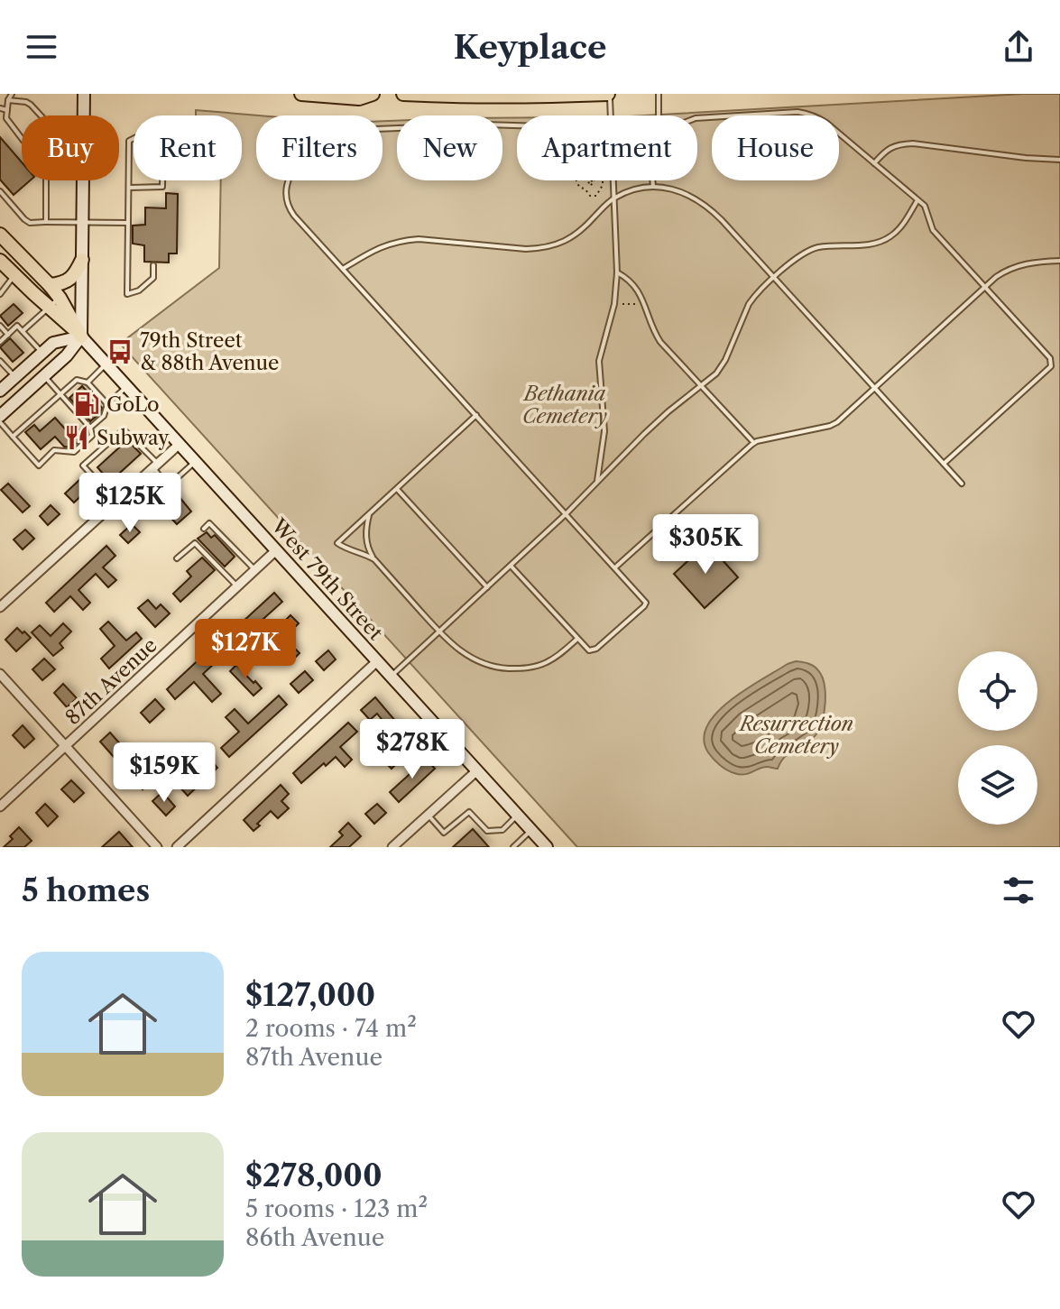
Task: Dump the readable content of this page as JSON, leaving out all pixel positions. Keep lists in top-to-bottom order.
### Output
{
  "streets": {
    "main road": ["West 79th Street"],
    "street": ["87th Avenue"]
  },
  "crossings": [
    ["West 79th Street", "87th Avenue"]
  ],
  "parks": ["Bethania Cemetery", "Resurrection Cemetery"],
  "places": {
    "bus stop": ["79th Street & 88th Avenue"],
    "fuel station": ["GoLo"],
    "restaurant": ["Subway"]
  },
  "page": {
    "header": "Keyplace",
    "chip": [
      "Buy",
      "Rent",
      "Filters",
      "New",
      "Apartment",
      "House"
    ],
    "price": [
      "$125K",
      "$305K",
      "$127K",
      "$278K",
      "$159K"
    ],
    "heading": "5 homes",
    "list": [
      {
        "name": "$127,000",
        "note": "2 rooms · 74 m² · 87th Avenue"
      },
      {
        "name": "$278,000",
        "note": "5 rooms · 123 m² · 86th Avenue"
      }
    ]
  }
}
